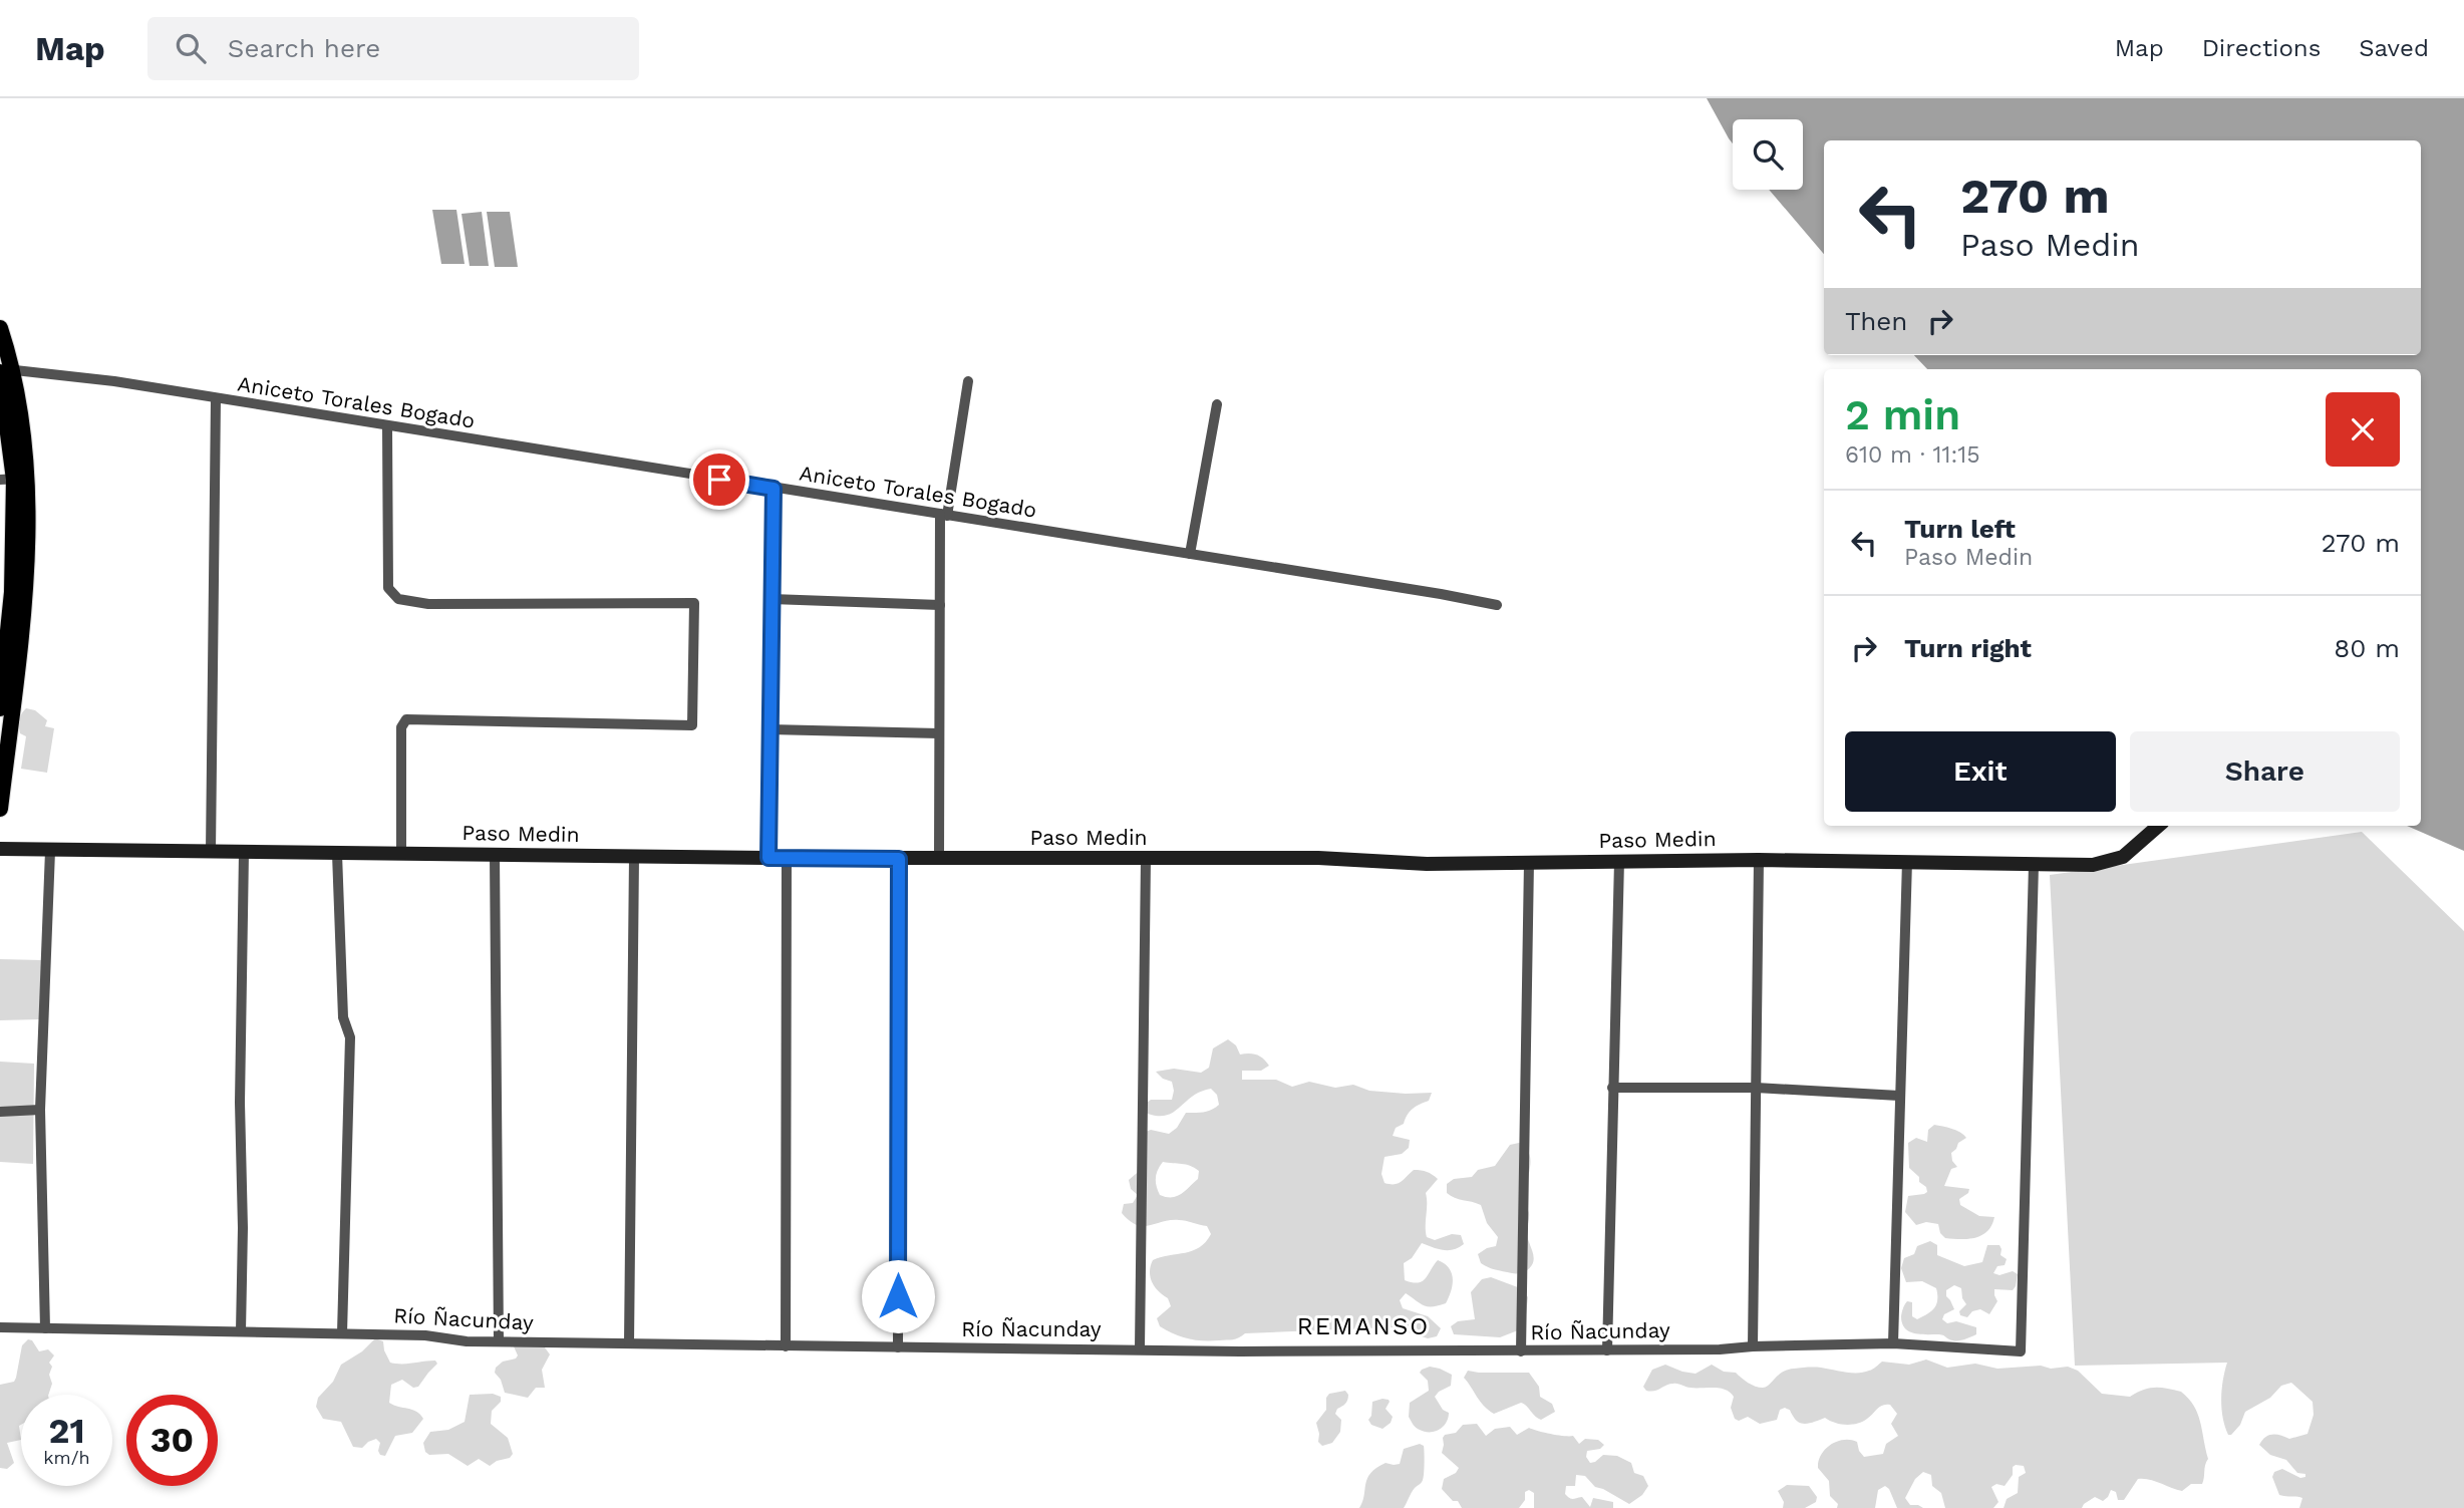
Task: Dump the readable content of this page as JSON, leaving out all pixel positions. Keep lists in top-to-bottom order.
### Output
{
  "streets": {
    "street": ["Aniceto Torales Bogado", "Paso Medin", "Río Ñacunday"]
  },
  "crossings": [
    ["Paso Medin", "Río Ñacunday"]
  ],
  "districts": ["REMANSO"],
  "page": {
    "header": "Map",
    "search": "Search here",
    "nav": ["Map", "Directions", "Saved"],
    "turn": ["270 m", "Paso Medin"],
    "then": "Then",
    "heading": ["2 min", "610 m · 11:15"],
    "list": [
      {
        "name": "Turn left",
        "note": "Paso Medin",
        "value": "270 m"
      },
      {
        "name": "Turn right",
        "value": "80 m"
      }
    ],
    "buttons": ["Exit", "Share"],
    "speed": "21 km/h",
    "limit": "30"
  }
}
